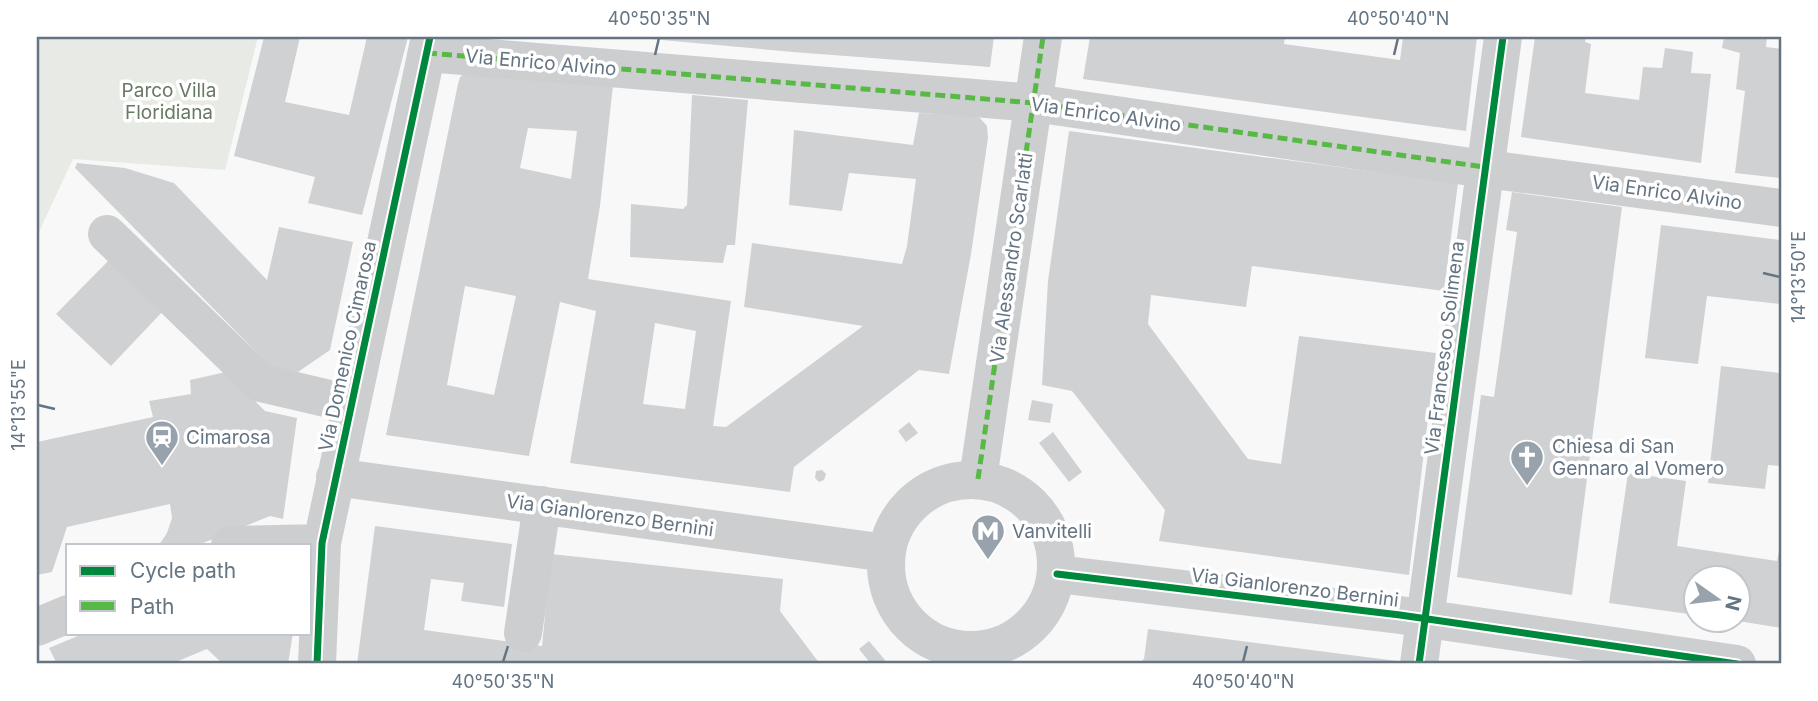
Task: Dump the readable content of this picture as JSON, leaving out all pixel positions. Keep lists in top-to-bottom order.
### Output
{
  "streets": {
    "street": [
      "Via Enrico Alvino",
      "Via Alessandro Scarlatti",
      "Via Domenico Cimarosa",
      "Via Francesco Solimena",
      "Via Gianlorenzo Bernini"
    ]
  },
  "crossings": [
    ["Via Enrico Alvino", "Via Alessandro Scarlatti"],
    ["Via Enrico Alvino", "Via Domenico Cimarosa"],
    ["Via Enrico Alvino", "Via Francesco Solimena"],
    ["Via Alessandro Scarlatti", "Via Gianlorenzo Bernini"],
    ["Via Domenico Cimarosa", "Via Gianlorenzo Bernini"],
    ["Via Francesco Solimena", "Via Gianlorenzo Bernini"]
  ],
  "parks": ["Parco Villa Floridiana"],
  "places": {
    "station": ["Cimarosa"],
    "church": ["Chiesa di San Gennaro al Vomero"],
    "metro station": ["Vanvitelli"]
  },
  "legend": ["Cycle path", "Path"],
  "north": "right",
  "coordinates": [
    "40°50'35\"N",
    "40°50'40\"N",
    "14°13'50\"E",
    "14°13'55\"E"
  ]
}
